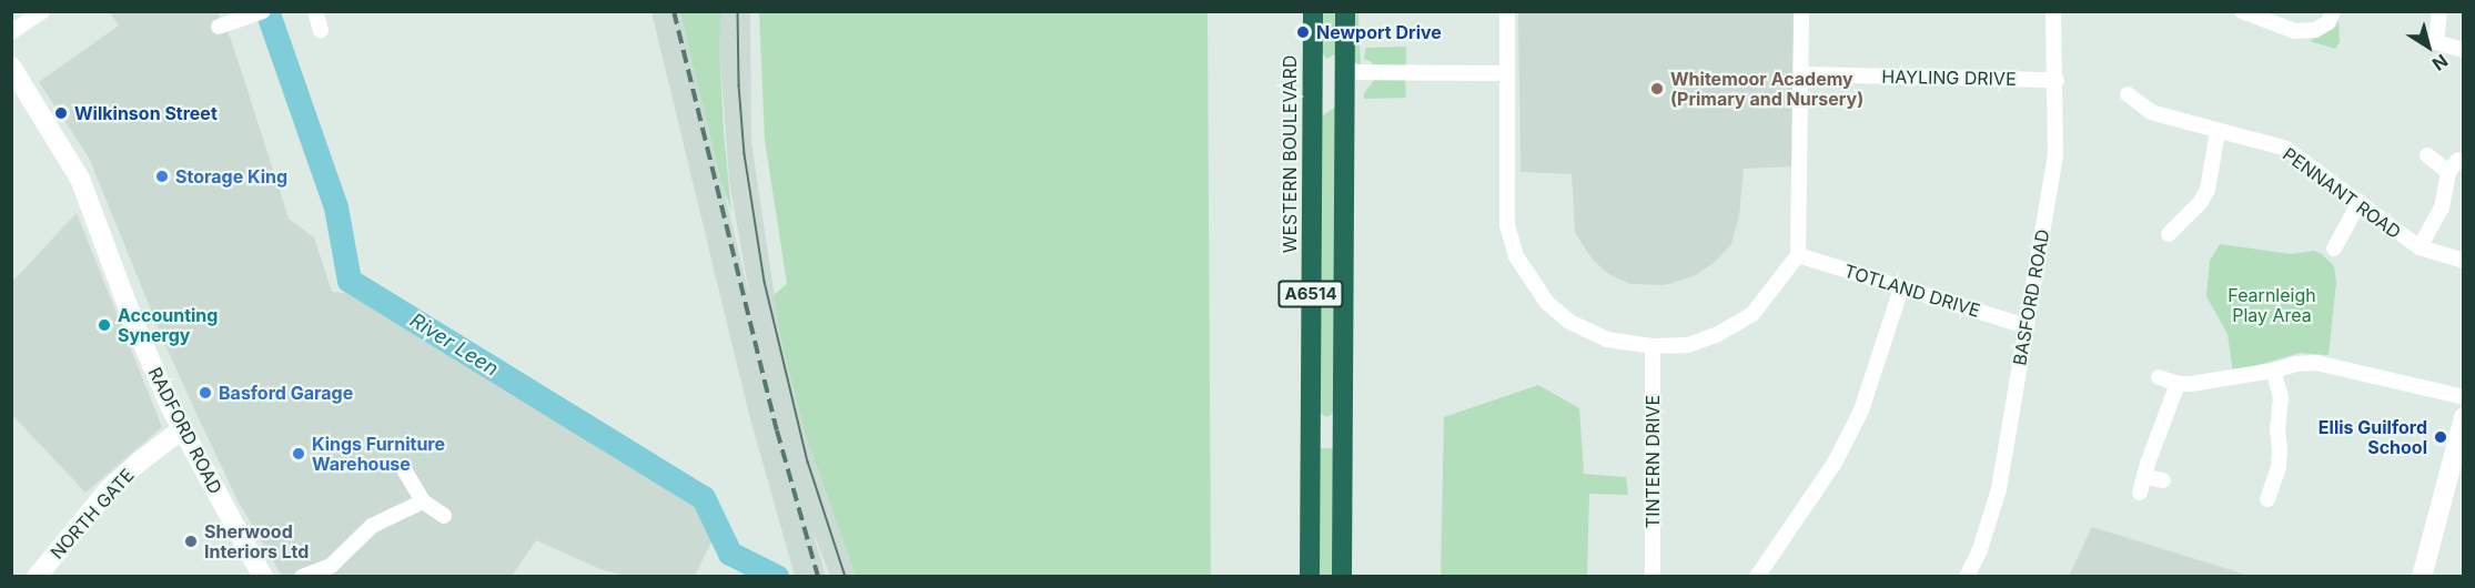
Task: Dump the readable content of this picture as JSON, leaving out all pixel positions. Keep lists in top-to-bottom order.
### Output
{
  "streets": {
    "highway": ["WESTERN BOULEVARD", "A6514"],
    "street": [
      "HAYLING DRIVE",
      "PENNANT ROAD",
      "TOTLAND DRIVE",
      "BASFORD ROAD",
      "RADFORD ROAD",
      "TINTERN DRIVE",
      "NORTH GATE"
    ]
  },
  "crossings": [
    ["HAYLING DRIVE", "BASFORD ROAD"],
    ["TOTLAND DRIVE", "BASFORD ROAD"],
    ["RADFORD ROAD", "NORTH GATE"]
  ],
  "water": ["River Leen"],
  "parks": ["Fearnleigh Play Area"],
  "places": [
    "Newport Drive",
    "Whitemoor Academy (Primary and Nursery)",
    "Wilkinson Street",
    "Storage King",
    "Accounting Synergy",
    "Basford Garage",
    "Ellis Guilford School",
    "Kings Furniture Warehouse",
    "Sherwood Interiors Ltd"
  ],
  "north": "bottom right"
}
